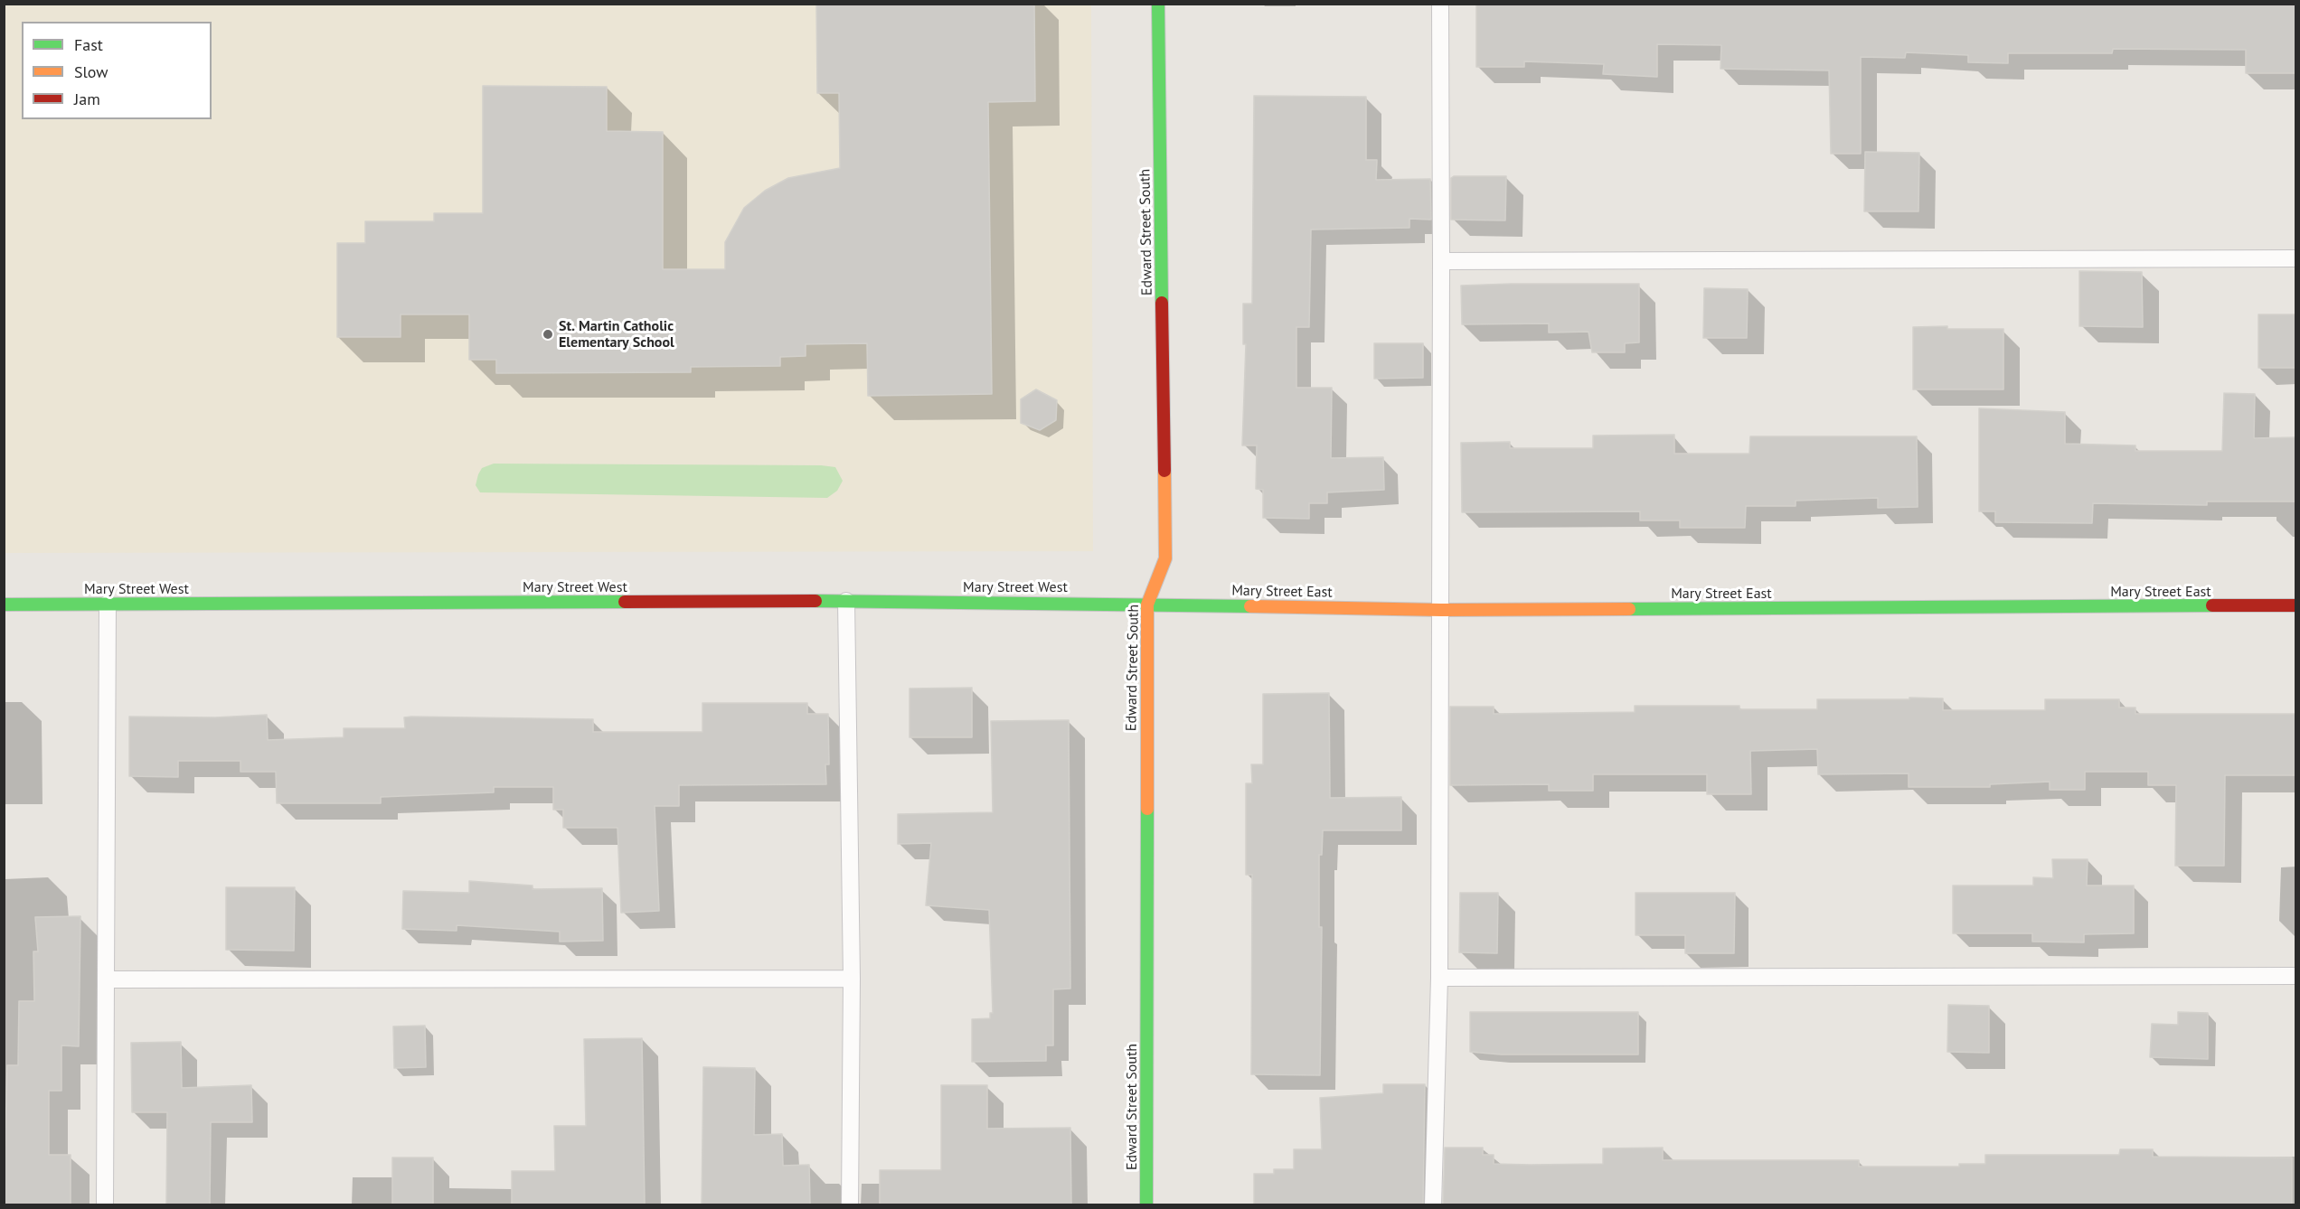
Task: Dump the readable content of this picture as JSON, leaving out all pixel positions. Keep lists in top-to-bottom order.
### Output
{
  "streets": {
    "street": ["Edward Street South", "Mary Street West", "Mary Street East"]
  },
  "crossings": [
    ["Edward Street South", "Mary Street West"],
    ["Edward Street South", "Mary Street East"],
    ["Mary Street West", "Mary Street East"]
  ],
  "places": ["St. Martin Catholic Elementary School"],
  "legend": ["Fast", "Slow", "Jam"]
}
